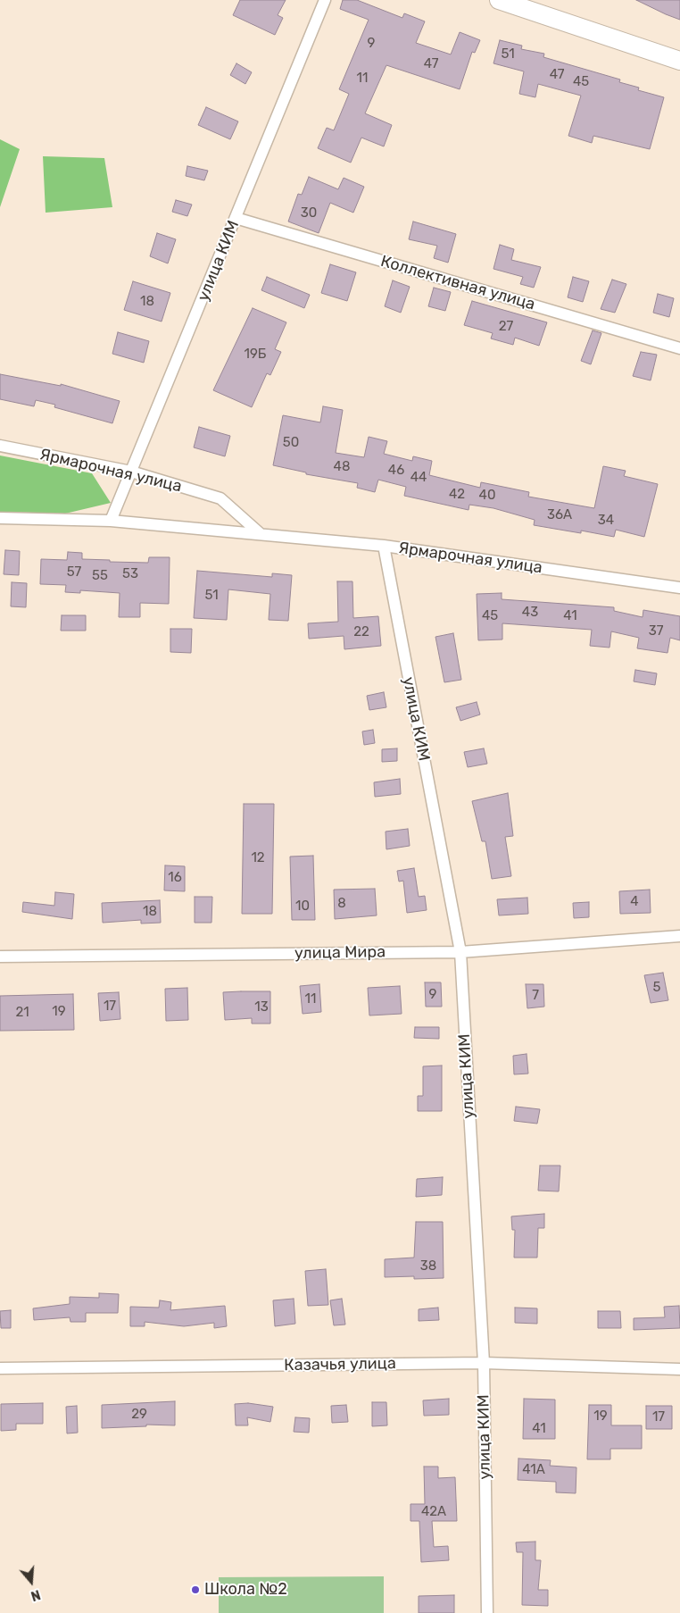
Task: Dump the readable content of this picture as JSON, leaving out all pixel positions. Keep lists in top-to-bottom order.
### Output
{
  "streets": {
    "street": [
      "улица КИМ",
      "Коллективная улица",
      "Ярмарочная улица",
      "улица Мира",
      "Казачья улица"
    ]
  },
  "crossings": [
    ["улица КИМ", "Коллективная улица"],
    ["улица КИМ", "Ярмарочная улица"],
    ["улица КИМ", "улица Мира"],
    ["улица КИМ", "Казачья улица"]
  ],
  "places": ["Школа №2"],
  "house_numbers": [
    "9",
    "51",
    "47",
    "47",
    "11",
    "45",
    "30",
    "18",
    "27",
    "19Б",
    "50",
    "48",
    "46",
    "44",
    "42",
    "40",
    "36А",
    "34",
    "57",
    "53",
    "55",
    "51",
    "43",
    "45",
    "41",
    "37",
    "22",
    "12",
    "16",
    "4",
    "8",
    "10",
    "18",
    "5",
    "9",
    "7",
    "11",
    "17",
    "13",
    "19",
    "21",
    "38",
    "29",
    "19",
    "17",
    "41",
    "41А",
    "42А"
  ],
  "north": "bottom"
}
